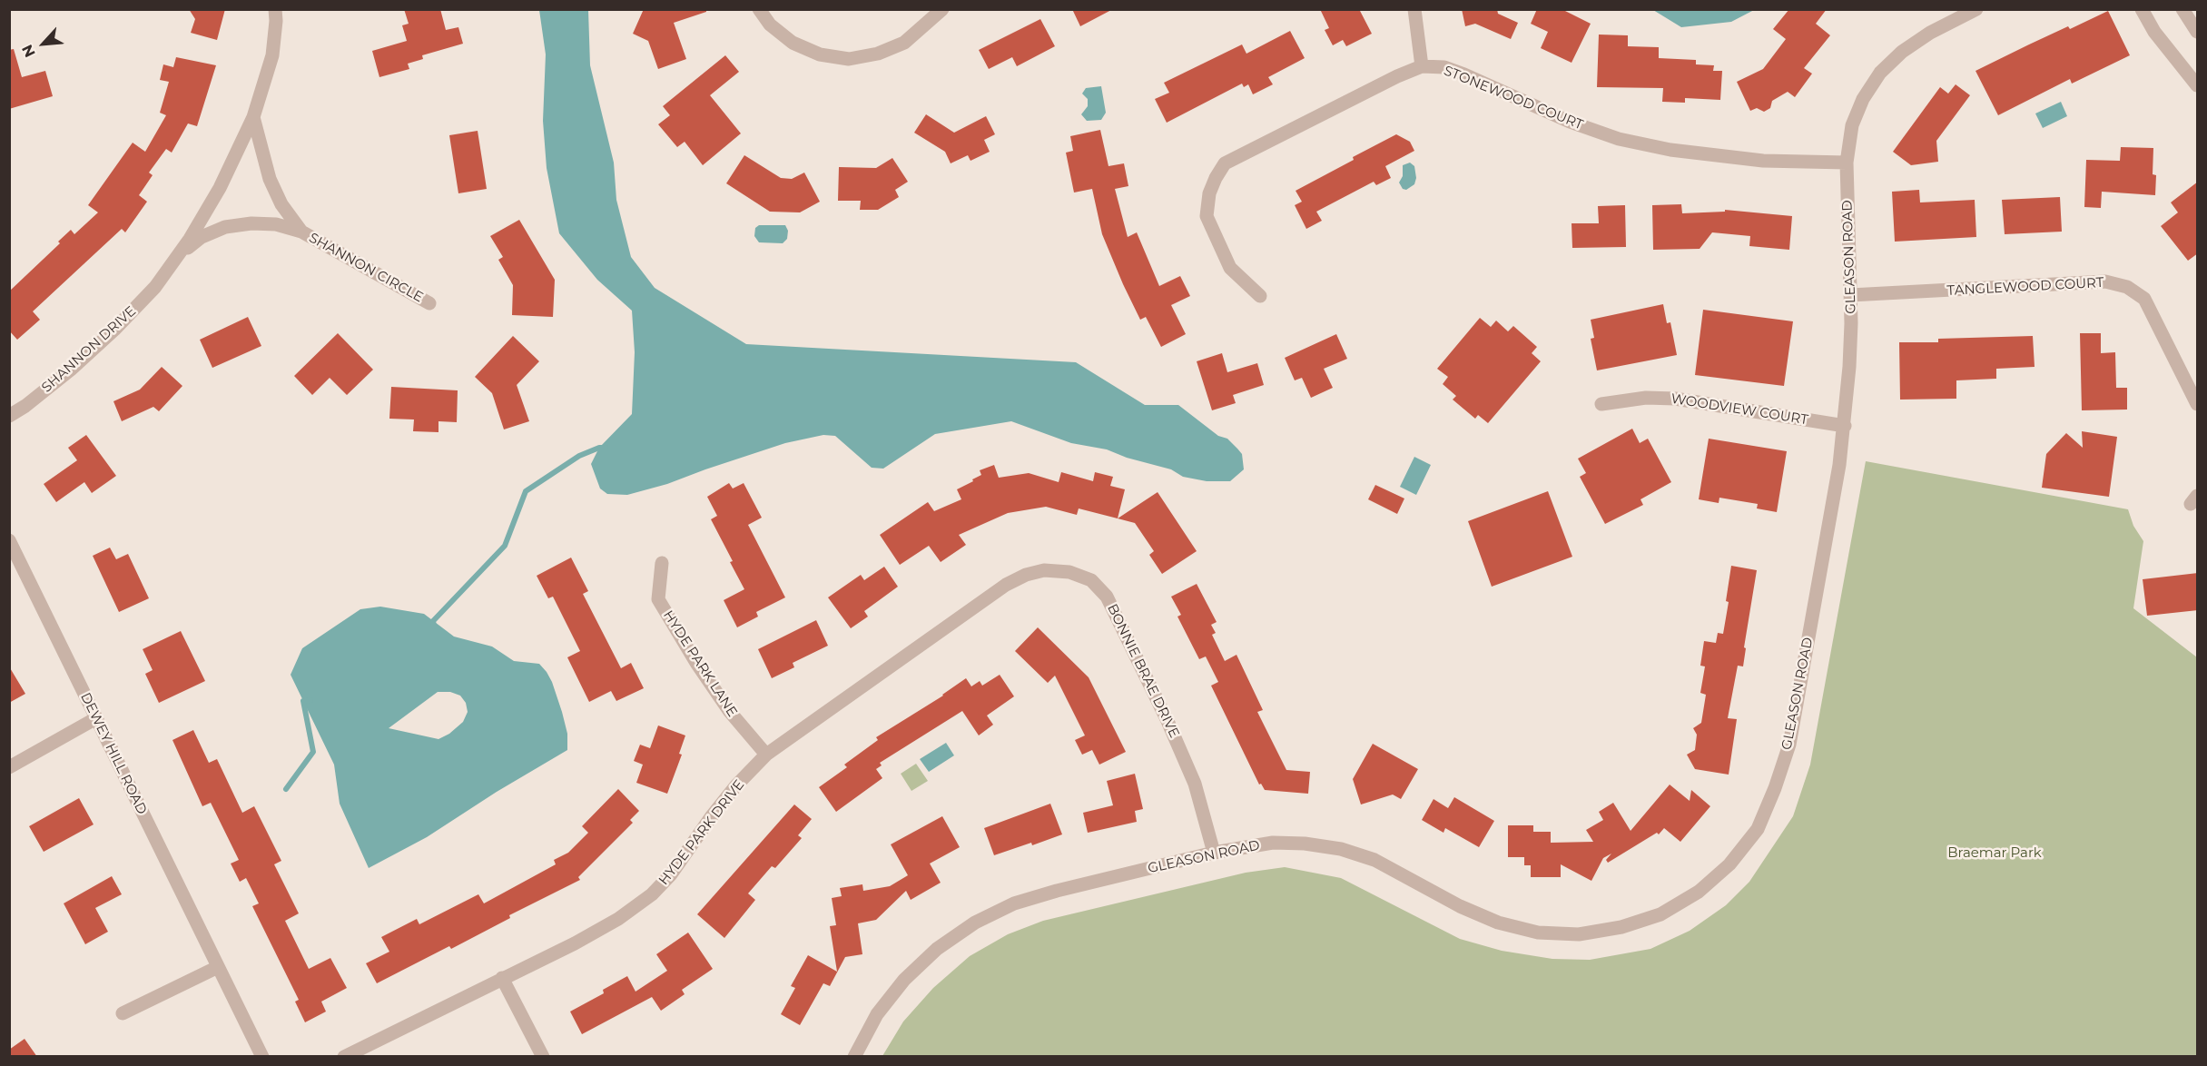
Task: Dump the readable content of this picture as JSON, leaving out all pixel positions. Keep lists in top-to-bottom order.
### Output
{
  "streets": {
    "street": [
      "STONEWOOD COURT",
      "GLEASON ROAD",
      "SHANNON CIRCLE",
      "TANGLEWOOD COURT",
      "SHANNON DRIVE",
      "WOODVIEW COURT",
      "HYDE PARK LANE",
      "BONNIE BRAE DRIVE",
      "DEWEY HILL ROAD",
      "HYDE PARK DRIVE"
    ]
  },
  "crossings": [
    ["STONEWOOD COURT", "GLEASON ROAD"],
    ["GLEASON ROAD", "TANGLEWOOD COURT"],
    ["GLEASON ROAD", "WOODVIEW COURT"],
    ["GLEASON ROAD", "BONNIE BRAE DRIVE"],
    ["SHANNON CIRCLE", "SHANNON DRIVE"],
    ["HYDE PARK LANE", "HYDE PARK DRIVE"],
    ["BONNIE BRAE DRIVE", "HYDE PARK DRIVE"]
  ],
  "parks": ["Braemar Park"],
  "north": "bottom left"
}
